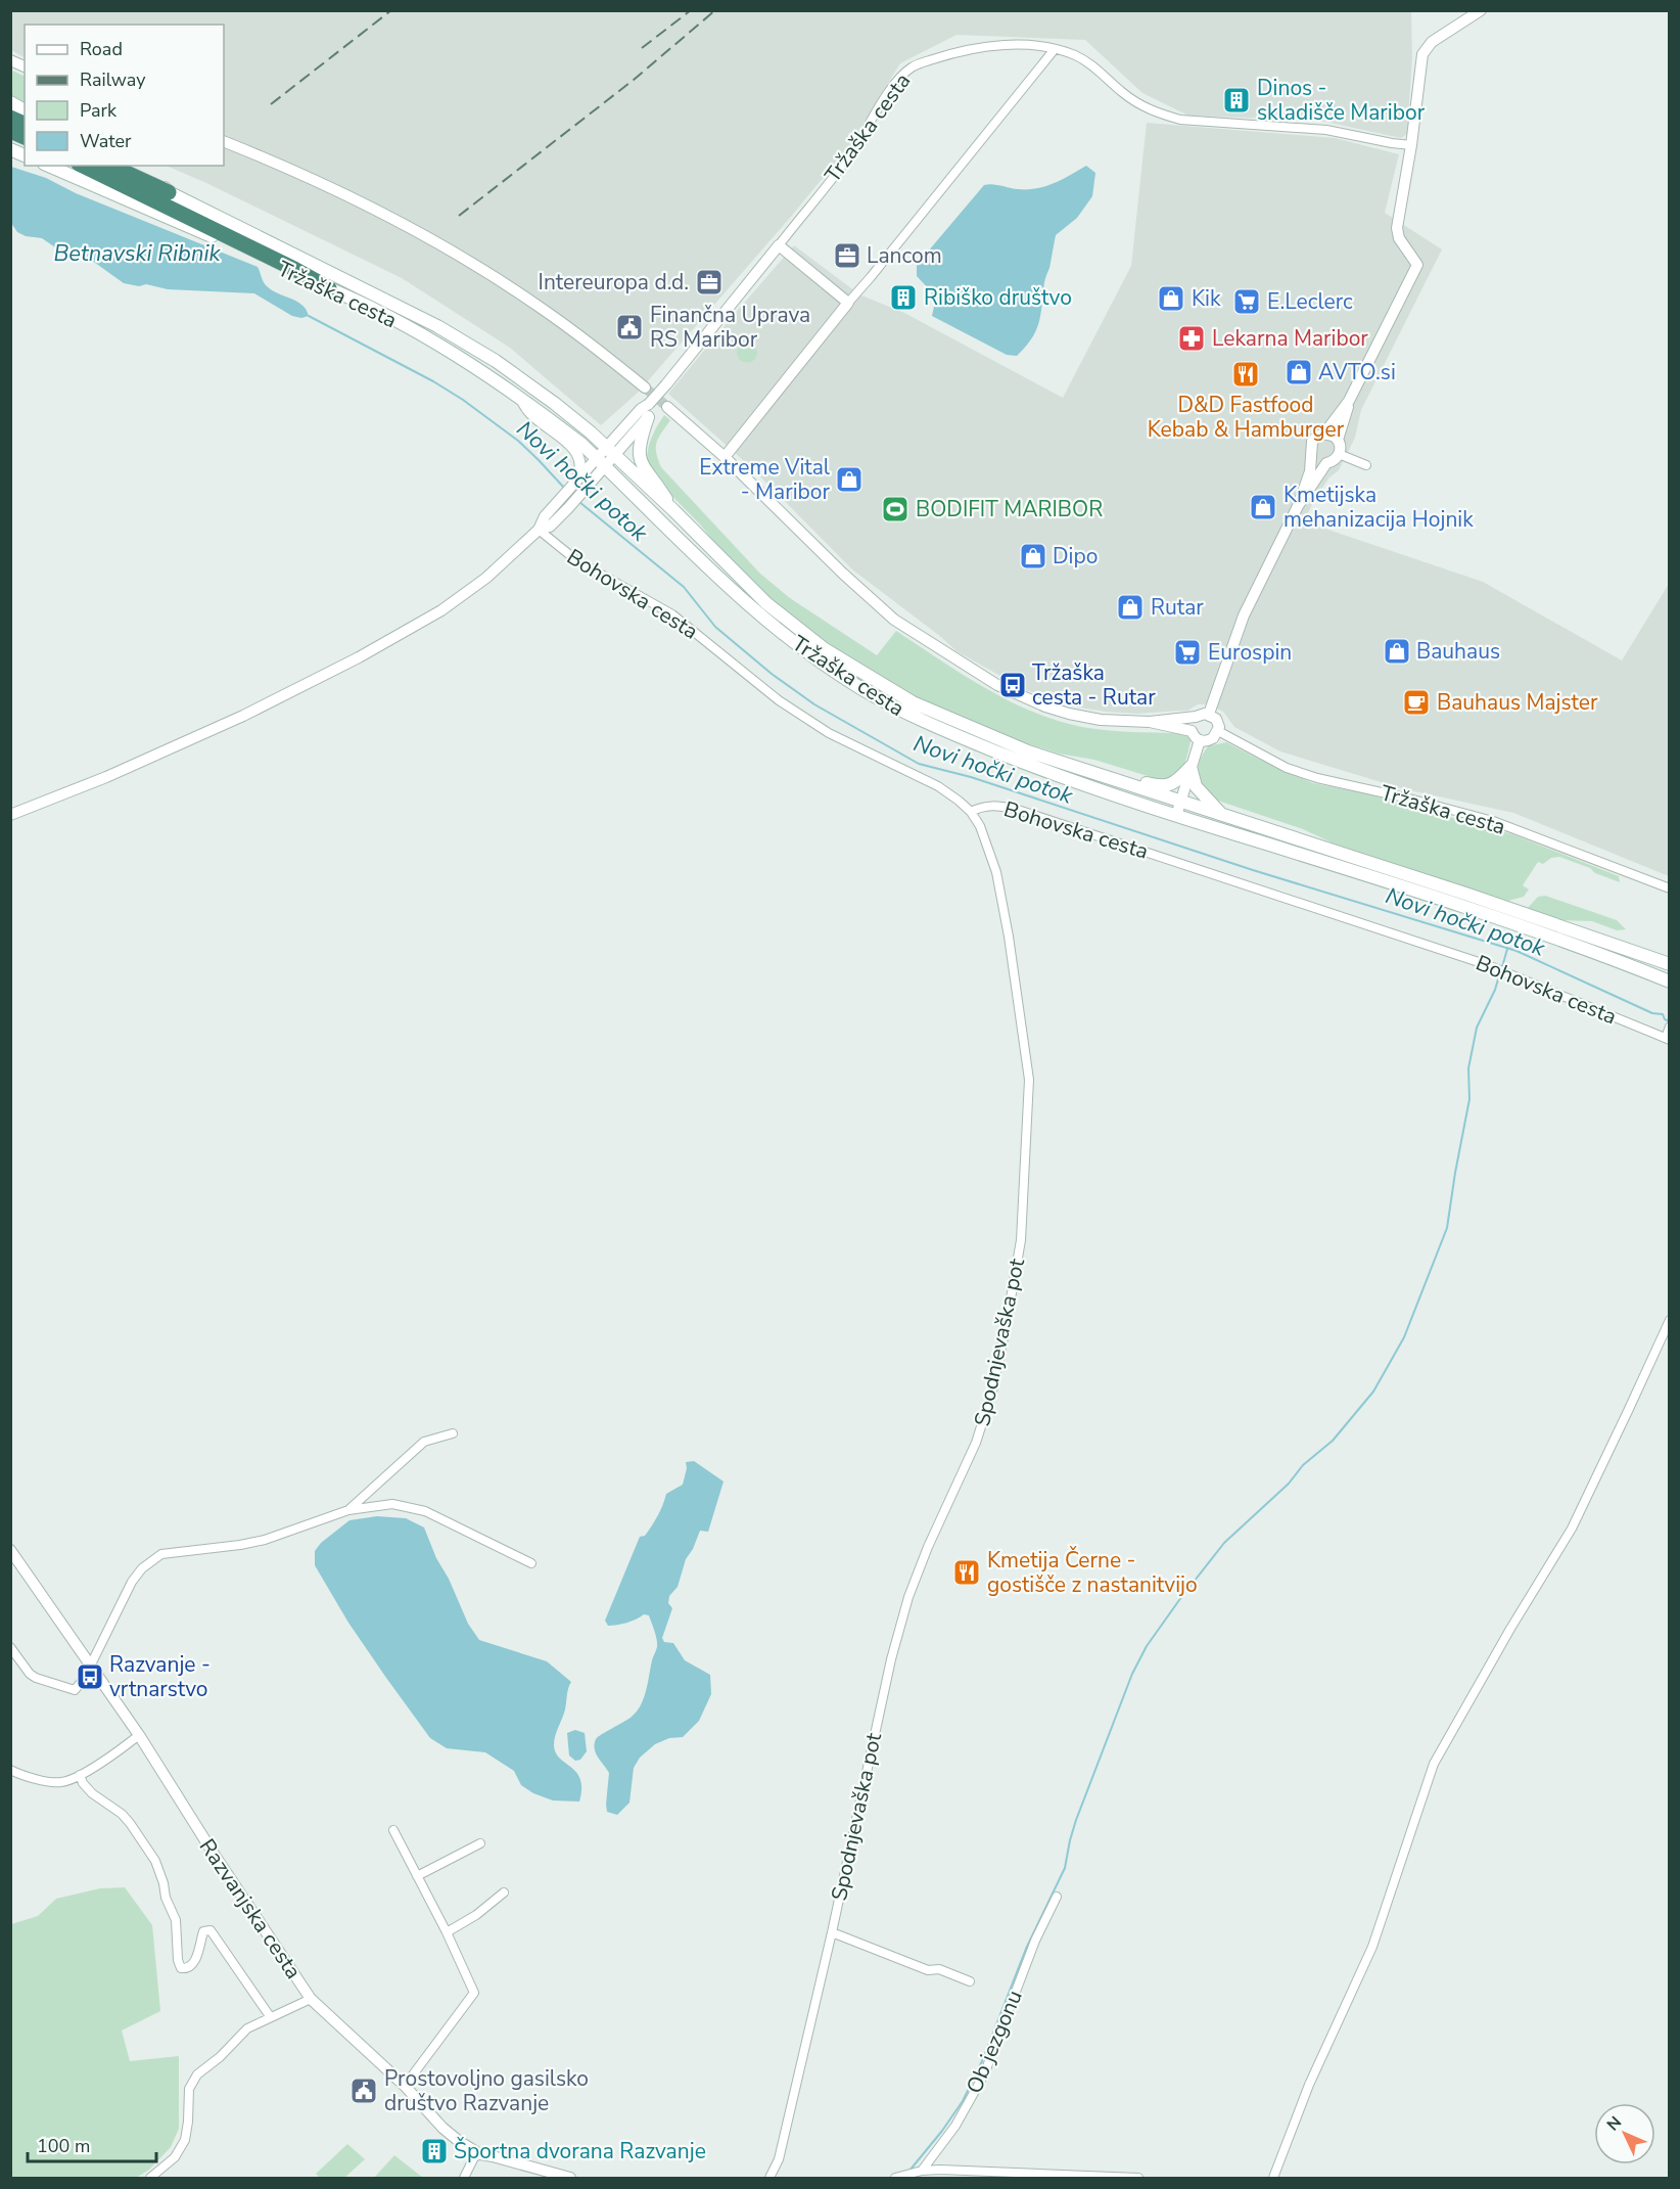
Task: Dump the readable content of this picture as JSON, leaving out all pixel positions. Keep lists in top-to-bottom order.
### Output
{
  "streets": {
    "main road": ["Tržaška cesta"],
    "street": [
      "Bohovska cesta",
      "Spodnjevaška pot",
      "Razvanjska cesta",
      "Ob jezgonu"
    ]
  },
  "crossings": [
    ["Bohovska cesta", "Spodnjevaška pot"]
  ],
  "water": ["Betnavski Ribnik", "Novi hočki potok"],
  "places": {
    "building": ["Dinos - skladišče Maribor", "Ribiško društvo", "Športna dvorana Razvanje"],
    "office": ["Lancom", "Intereuropa d.d."],
    "shop": [
      "Kik",
      "AVTO.si",
      "Extreme Vital - Maribor",
      "Kmetijska mehanizacija Hojnik",
      "Dipo",
      "Rutar",
      "Bauhaus"
    ],
    "supermarket": ["E.Leclerc", "Eurospin"],
    "public building": ["Finančna Uprava RS Maribor", "Prostovoljno gasilsko društvo Razvanje"],
    "pharmacy": ["Lekarna Maribor"],
    "restaurant": ["D&D Fastfood Kebab & Hamburger", "Kmetija Černe - gostišče z nastanitvijo"],
    "sports": ["BODIFIT MARIBOR"],
    "bus stop": ["Tržaška cesta - Rutar", "Razvanje - vrtnarstvo"],
    "cafe": ["Bauhaus Majster"]
  },
  "legend": [
    "Road",
    "Railway",
    "Park",
    "Water"
  ],
  "scale_bar": "100 m",
  "north": "top left"
}
